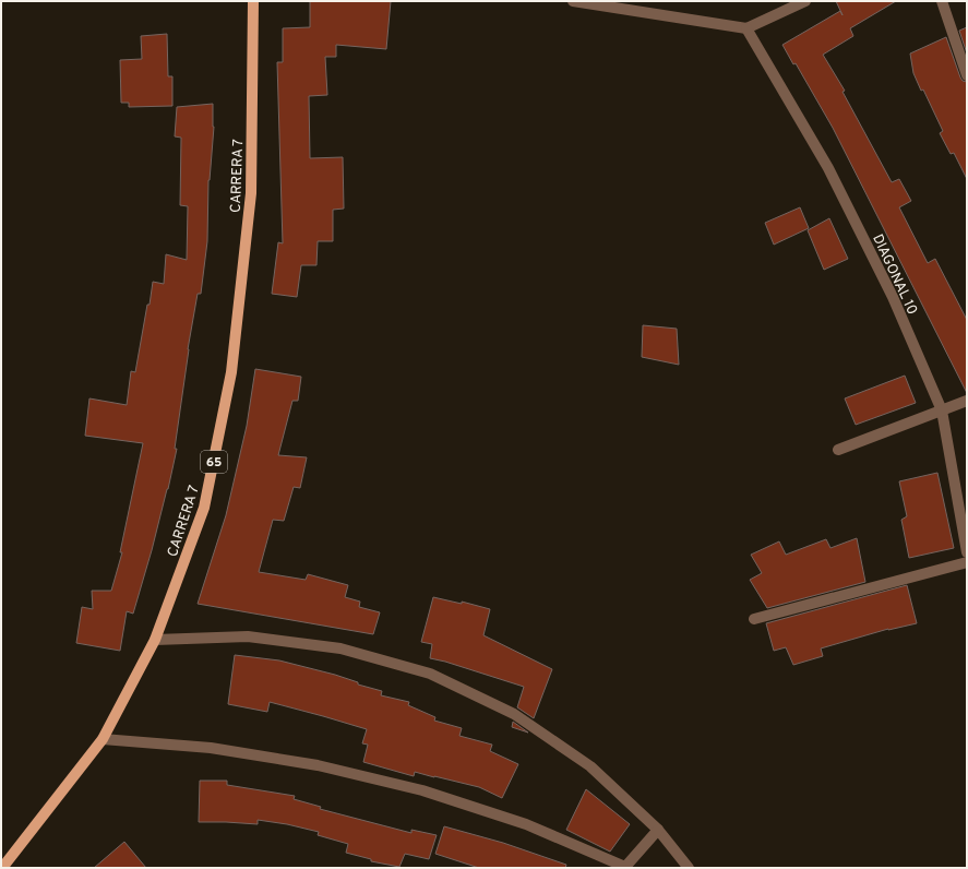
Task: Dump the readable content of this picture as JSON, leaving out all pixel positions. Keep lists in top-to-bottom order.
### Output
{
  "streets": {
    "main road": ["CARRERA 7", "65"],
    "street": ["DIAGONAL 10"]
  }
}
